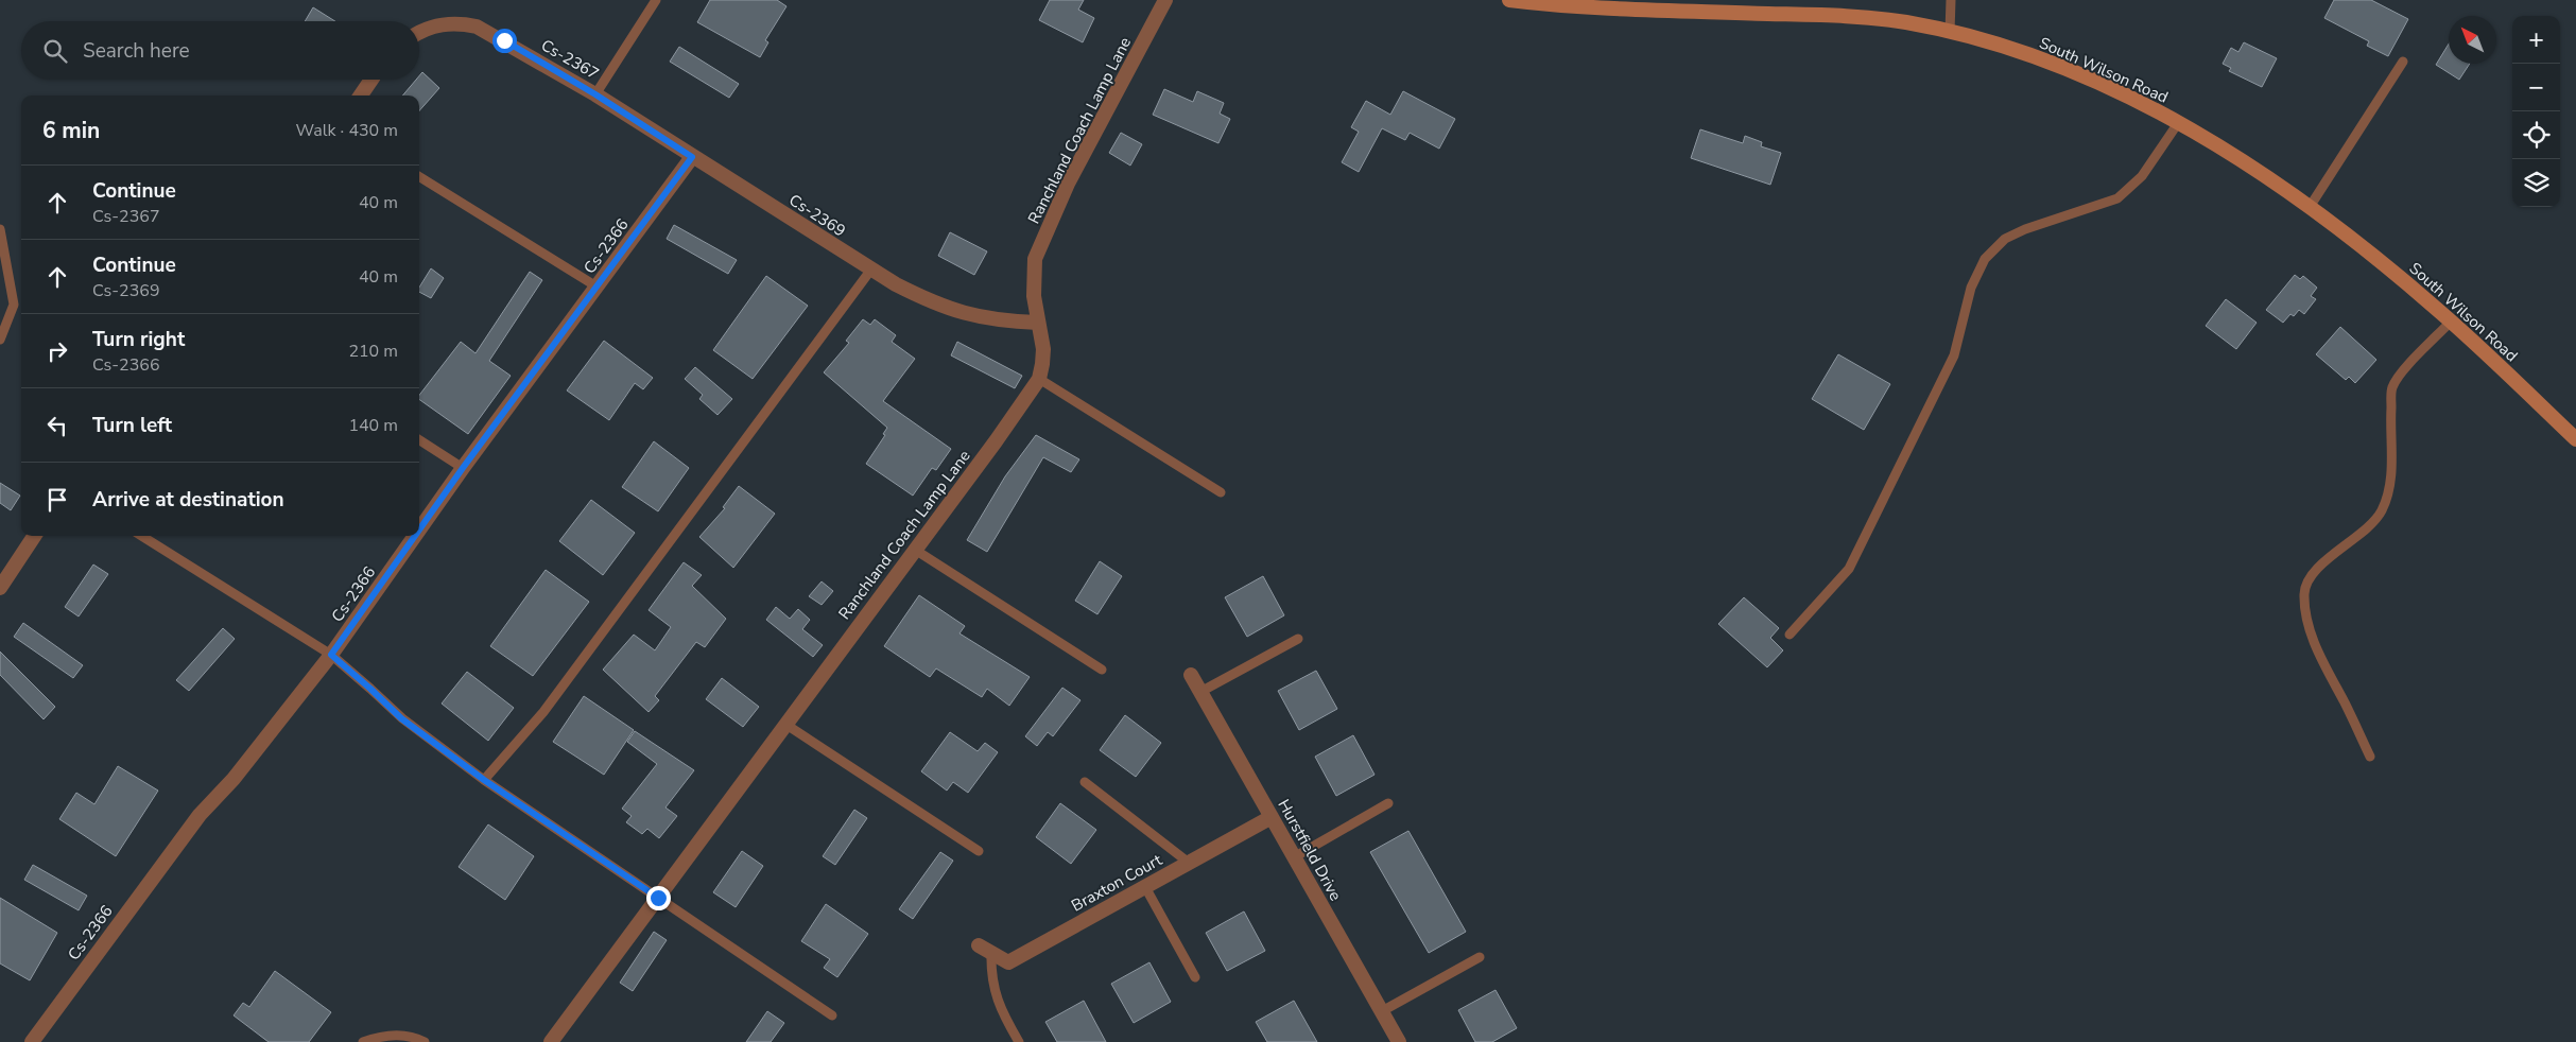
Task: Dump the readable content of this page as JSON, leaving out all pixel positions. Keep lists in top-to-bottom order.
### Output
{
  "streets": {
    "main road": ["South Wilson Road"],
    "street": [
      "Cs-2367",
      "Ranchland Coach Lamp Lane",
      "Cs-2369",
      "Cs-2366",
      "Hurstfield Drive",
      "Braxton Court"
    ]
  },
  "crossings": [
    ["Cs-2367", "Cs-2369"],
    ["Ranchland Coach Lamp Lane", "Cs-2369"],
    ["Cs-2369", "Cs-2366"],
    ["Hurstfield Drive", "Braxton Court"]
  ],
  "north": "top left",
  "page": {
    "map_buttons": ["+", "−"],
    "search": "Search here",
    "heading": ["6 min", "Walk · 430 m"],
    "list": [
      ["Continue", "Cs-2367", "40 m"],
      ["Continue", "Cs-2369", "40 m"],
      ["Turn right", "Cs-2366", "210 m"],
      ["Turn left", "140 m"],
      "Arrive at destination"
    ]
  }
}
